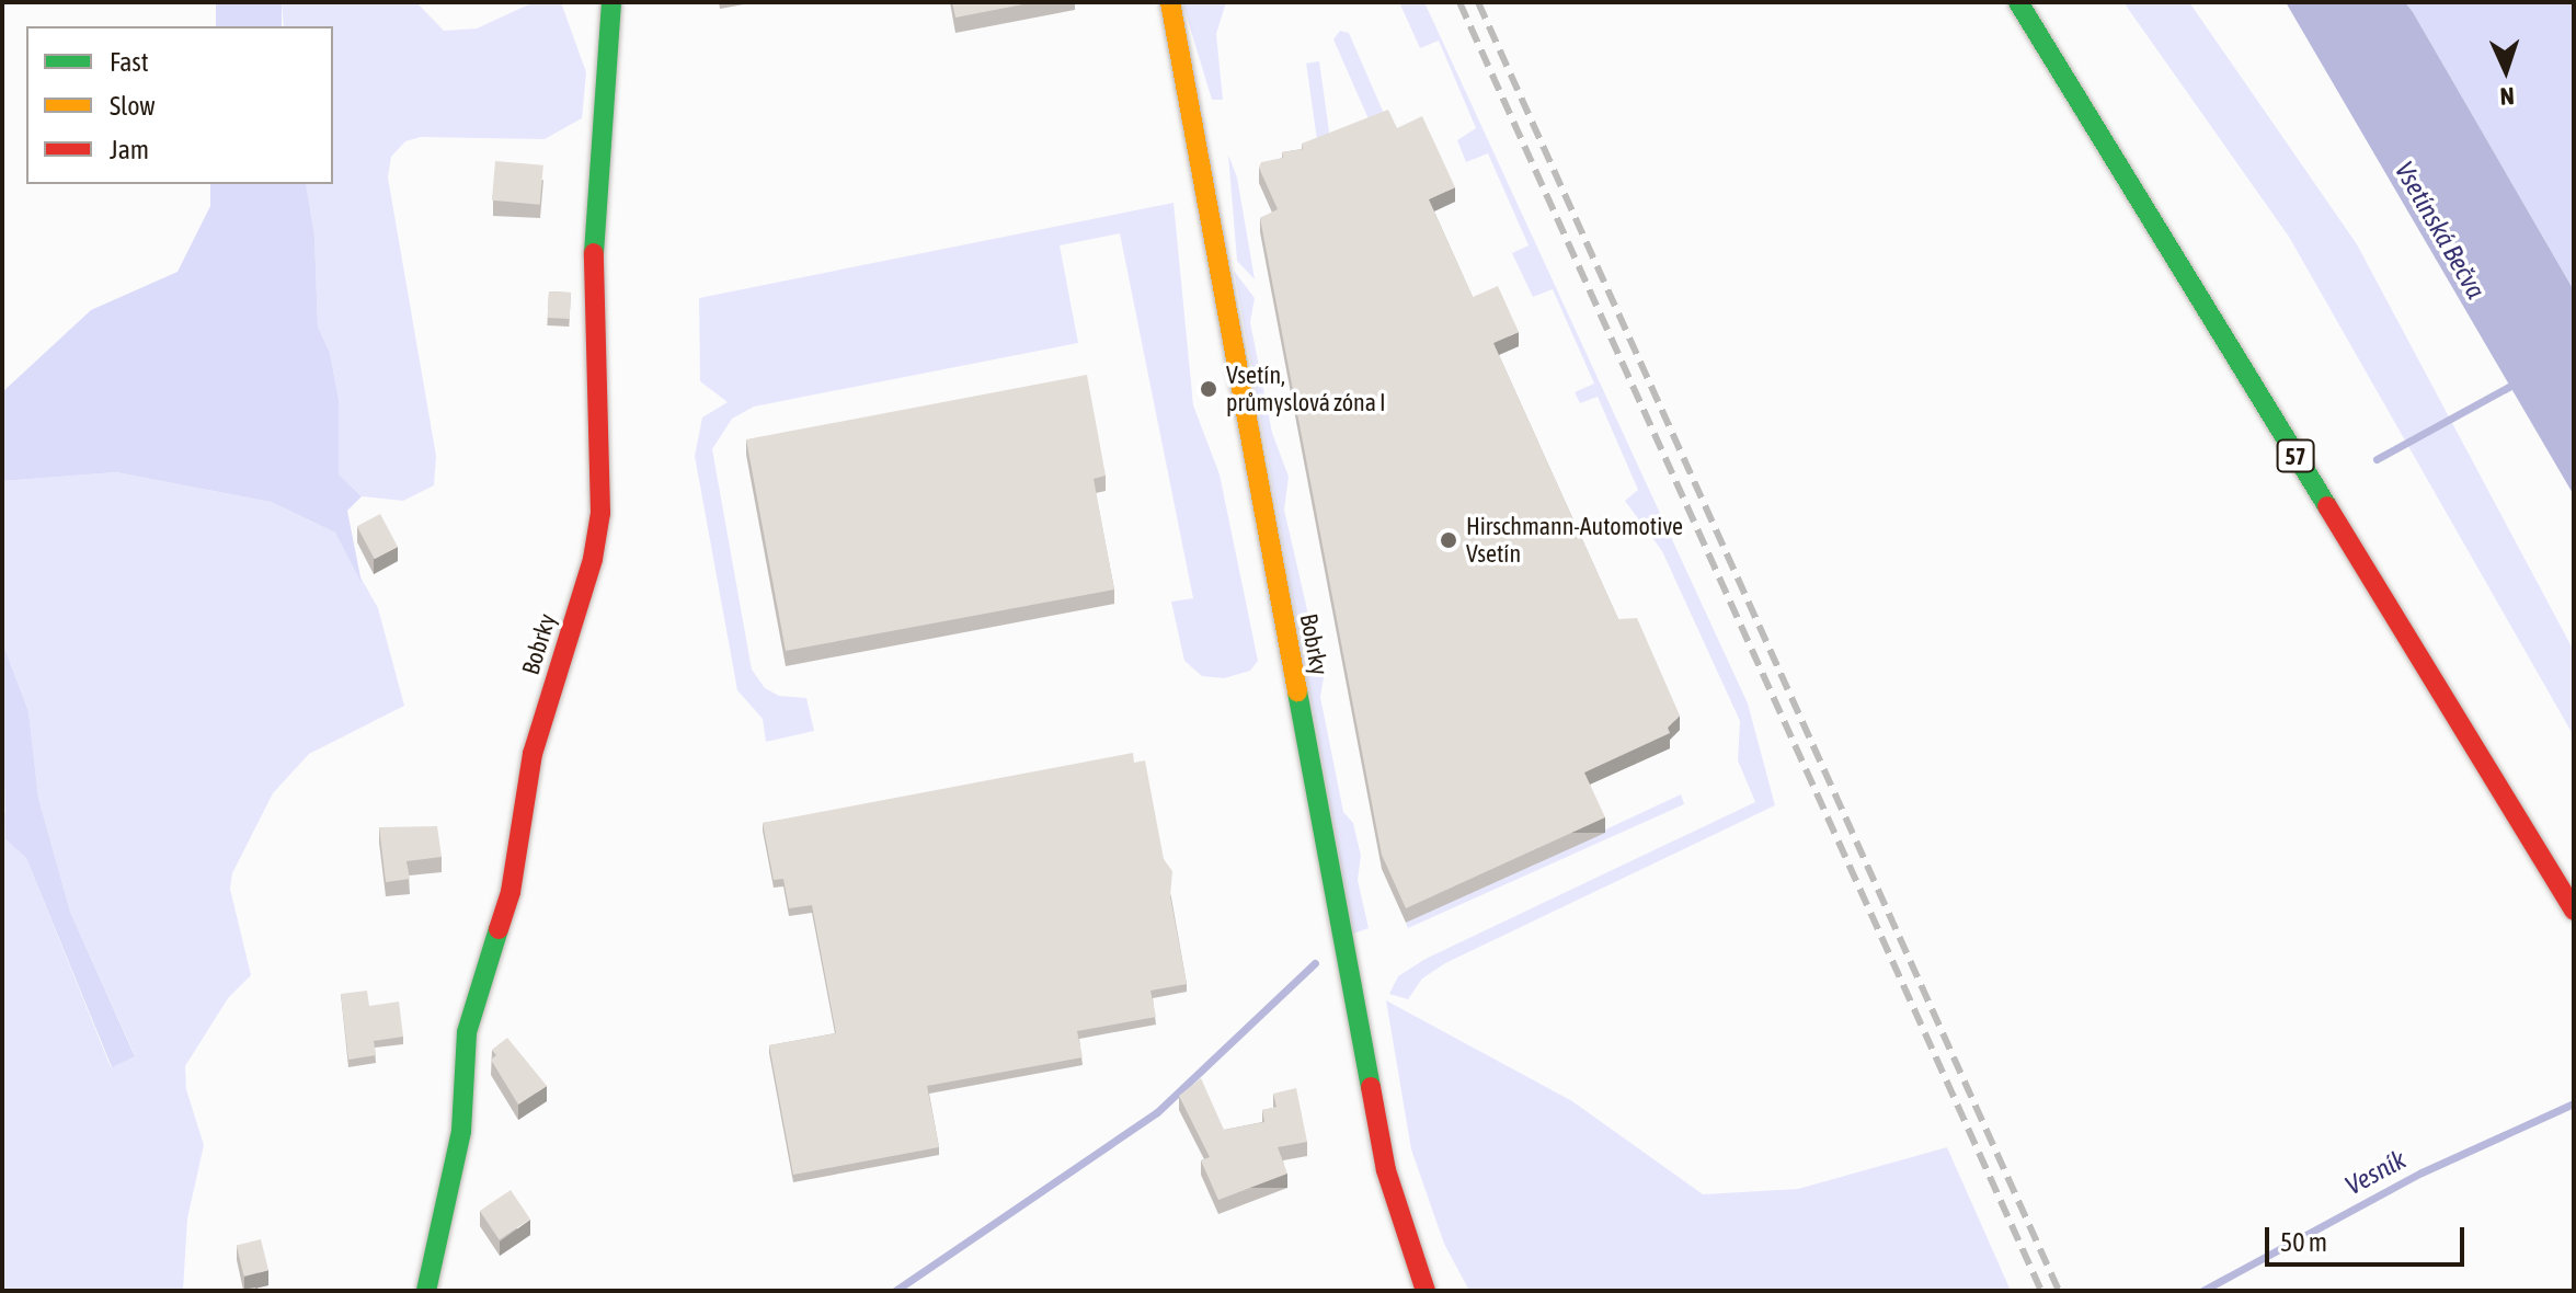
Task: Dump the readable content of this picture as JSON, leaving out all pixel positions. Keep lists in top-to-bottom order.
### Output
{
  "streets": {
    "street": ["57", "Bobrky"]
  },
  "water": ["Vsetínská Bečva", "Vesník"],
  "places": ["Vsetín, průmyslová zóna I", "Hirschmann-Automotive Vsetín"],
  "legend": ["Fast", "Slow", "Jam"],
  "scale_bar": "50 m",
  "north": "bottom"
}
